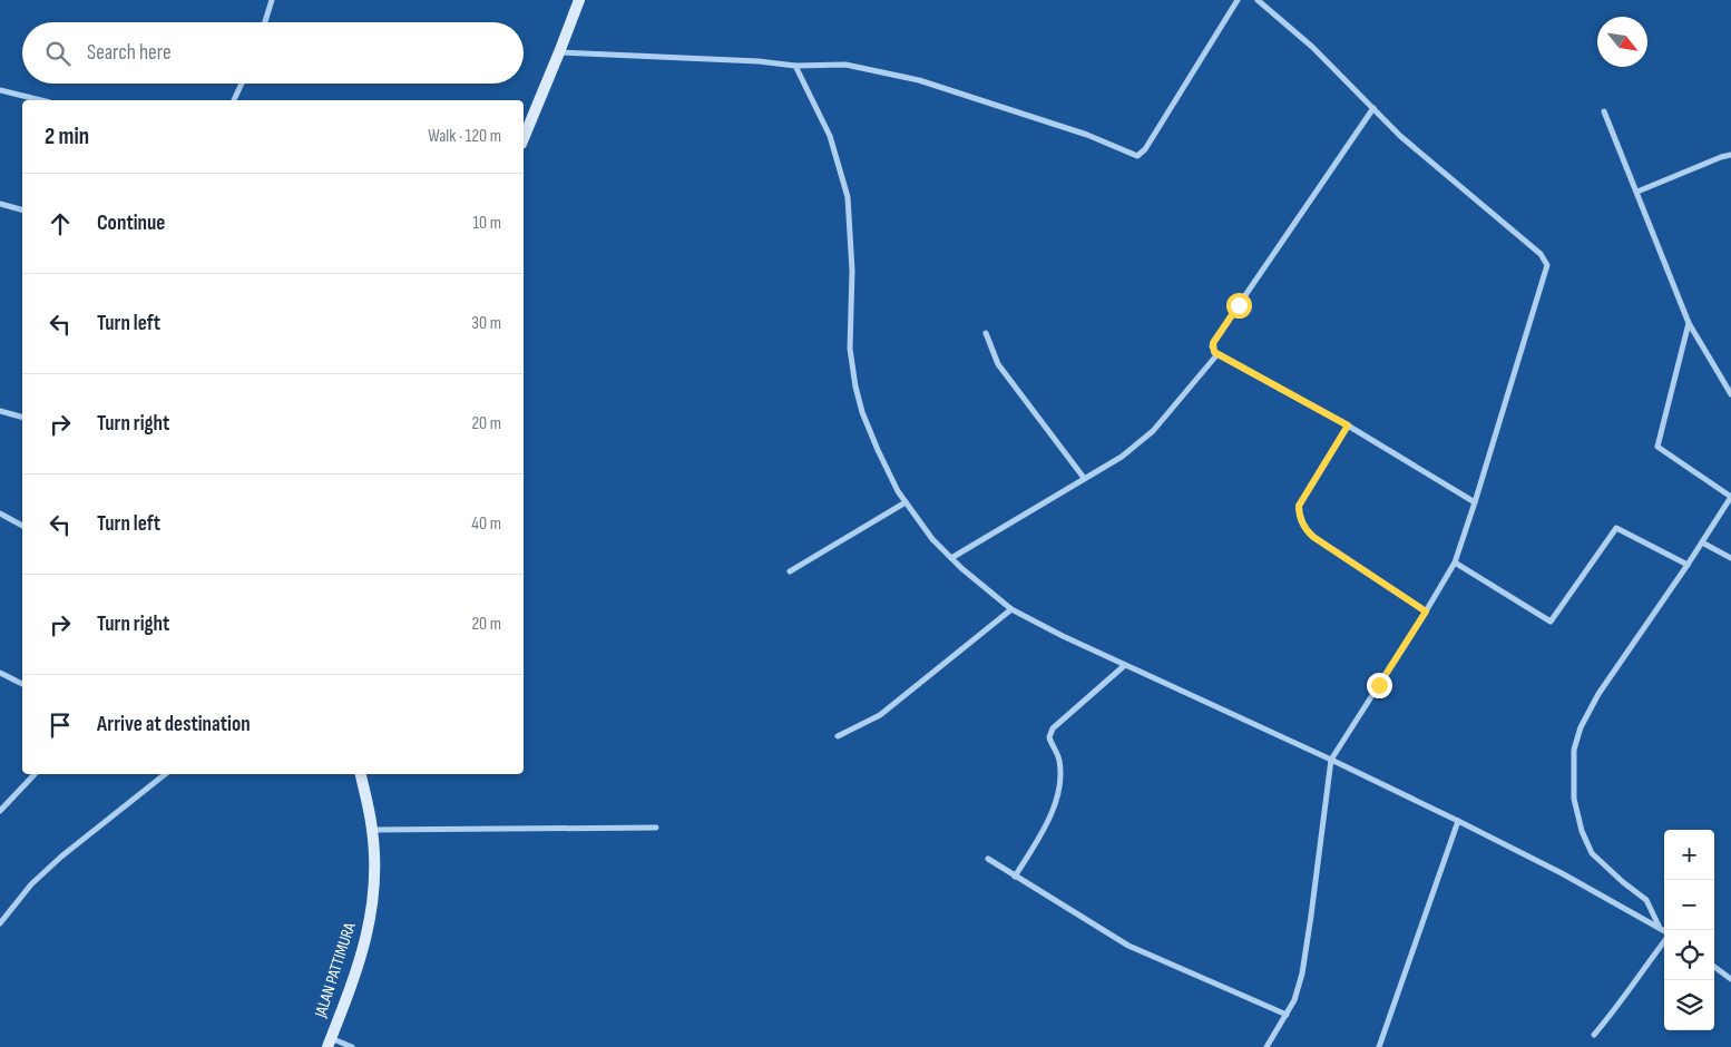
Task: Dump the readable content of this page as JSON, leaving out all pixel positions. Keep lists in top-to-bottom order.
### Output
{
  "streets": {
    "street": ["JALAN PATTIMURA"]
  },
  "north": "bottom right",
  "page": {
    "search": "Search here",
    "heading": ["2 min", "Walk · 120 m"],
    "list": [
      ["Continue", "10 m"],
      ["Turn left", "30 m"],
      ["Turn right", "20 m"],
      ["Turn left", "40 m"],
      ["Turn right", "20 m"],
      "Arrive at destination"
    ],
    "map_buttons": ["+", "−"]
  }
}
